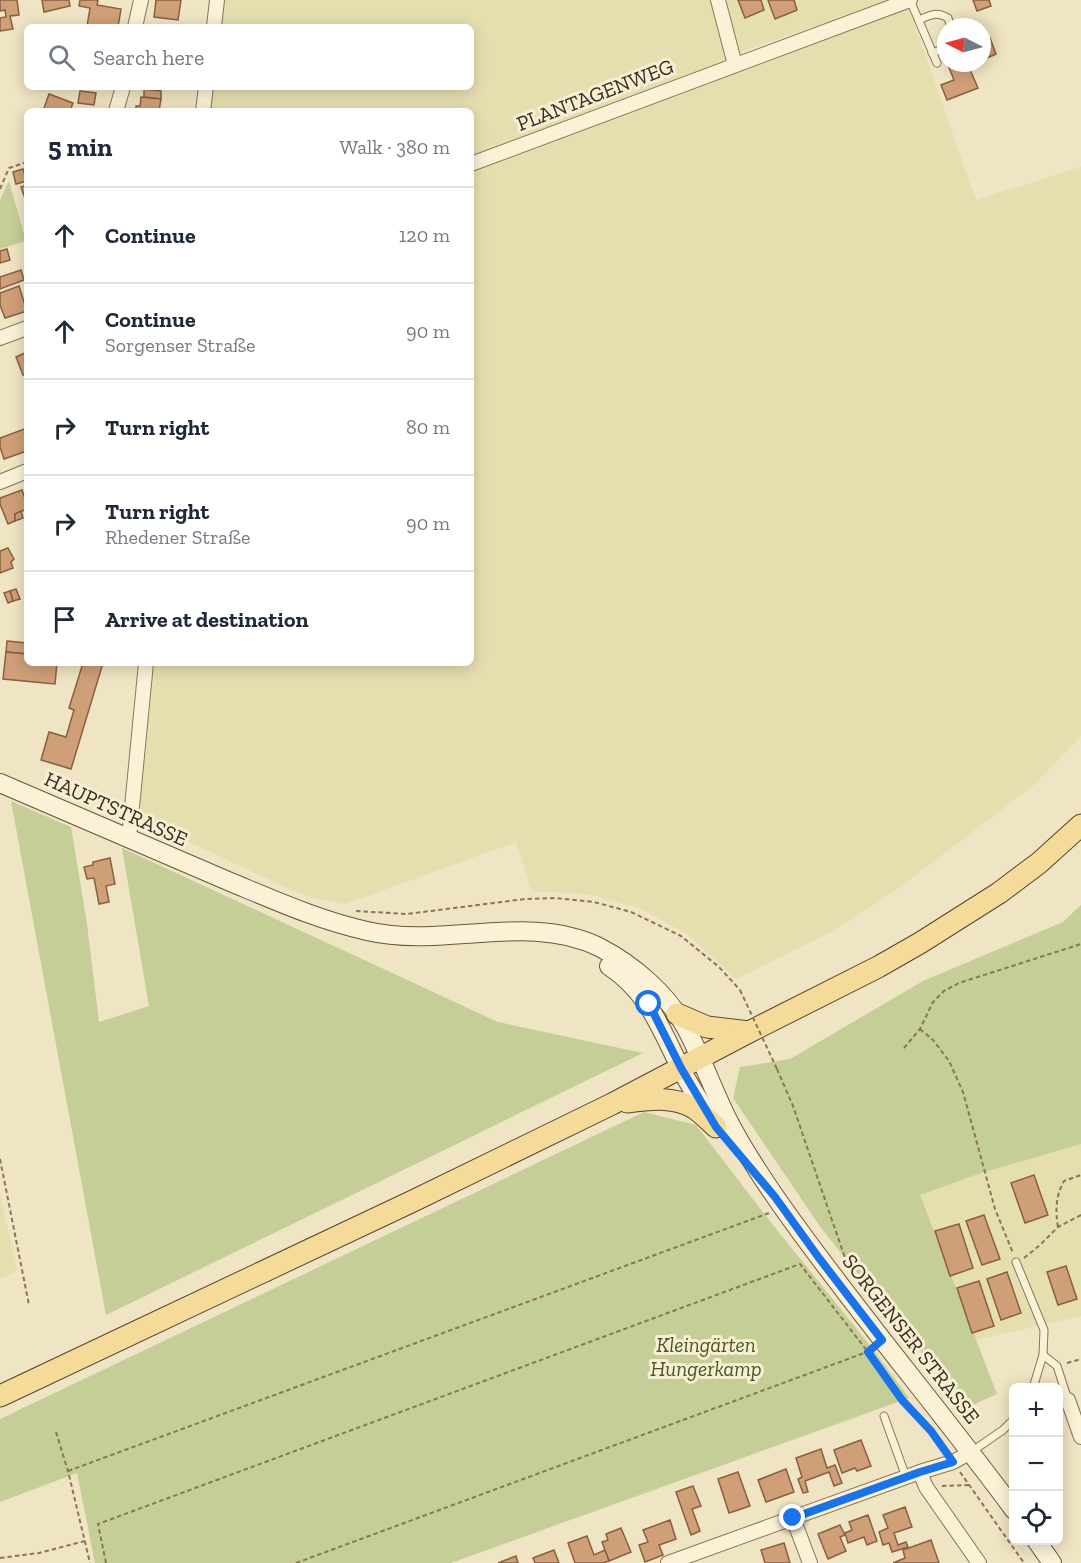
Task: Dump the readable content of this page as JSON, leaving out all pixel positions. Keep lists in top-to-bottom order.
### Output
{
  "streets": {
    "main road": ["HAUPTSTRASSE", "SORGENSER STRASSE"],
    "street": ["PLANTAGENWEG"]
  },
  "parks": ["Kleingärten Hungerkamp"],
  "north": "left",
  "page": {
    "search": "Search here",
    "heading": ["5 min", "Walk · 380 m"],
    "list": [
      ["Continue", "120 m"],
      ["Continue", "Sorgenser Straße", "90 m"],
      ["Turn right", "80 m"],
      ["Turn right", "Rhedener Straße", "90 m"],
      "Arrive at destination"
    ],
    "map_buttons": ["+", "−"]
  }
}
